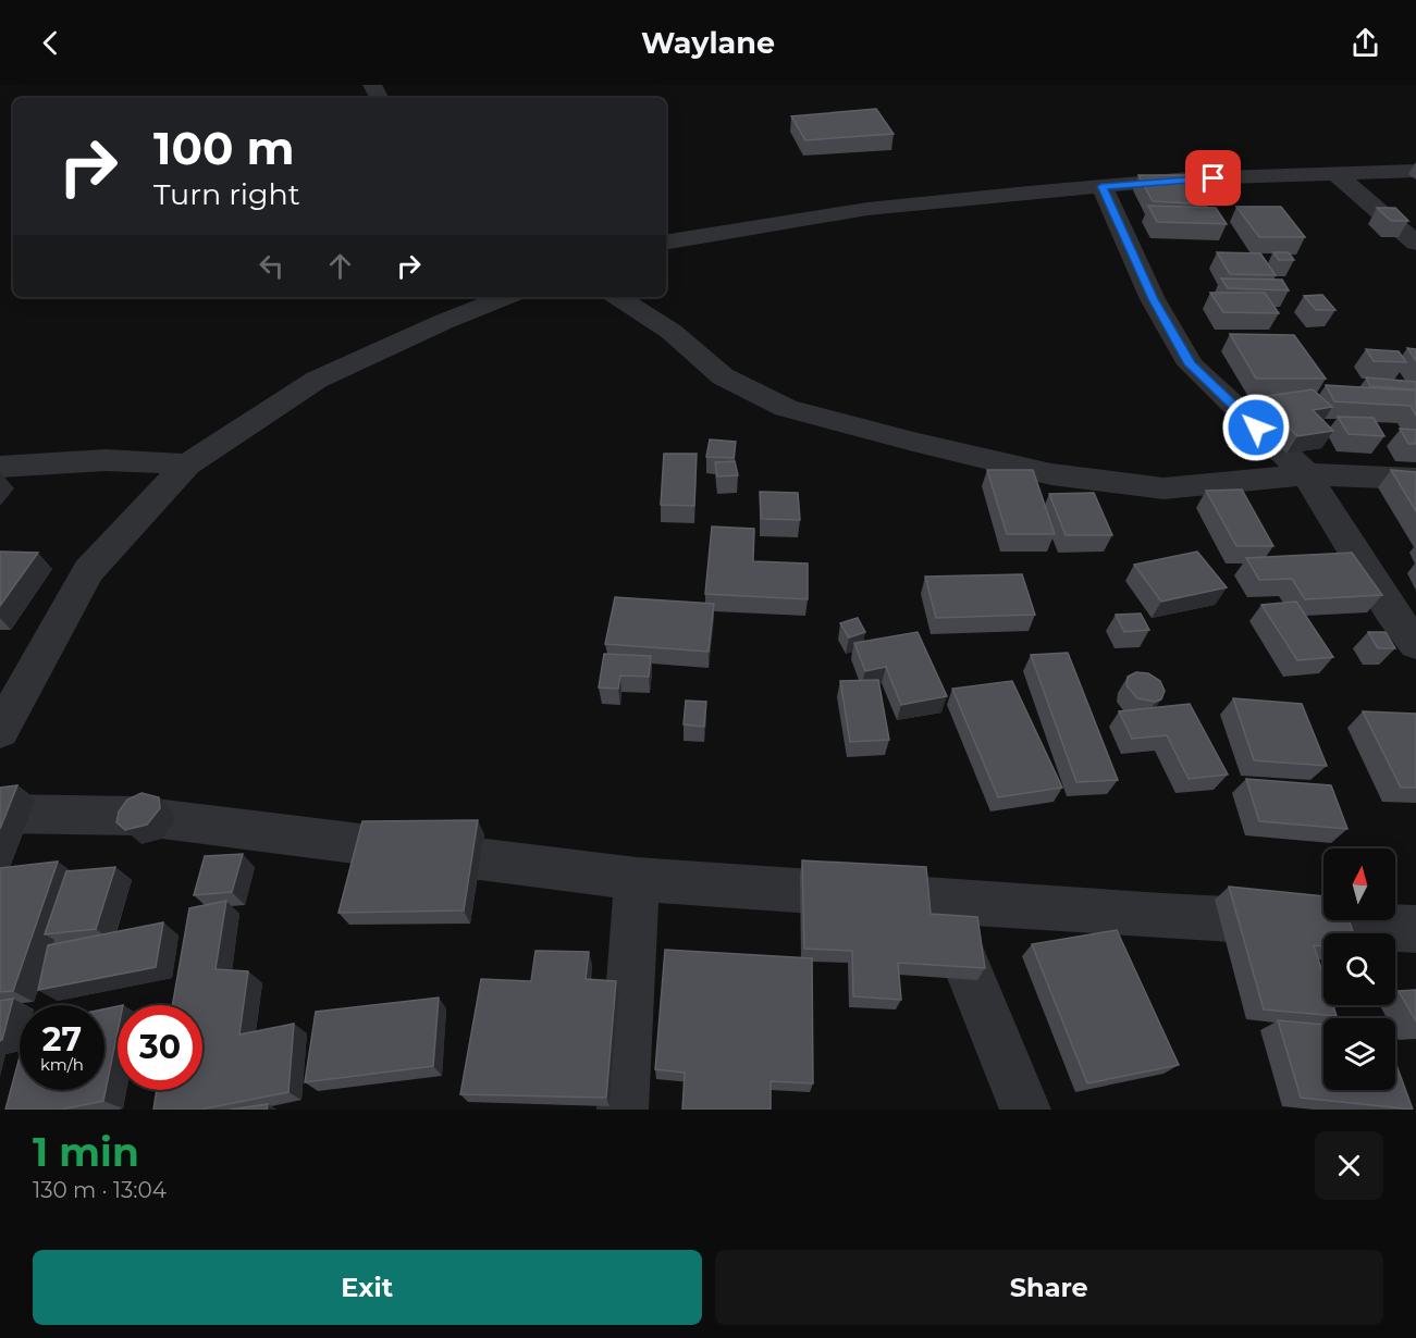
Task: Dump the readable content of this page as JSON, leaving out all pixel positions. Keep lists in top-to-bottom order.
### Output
{
  "north": "top",
  "page": {
    "header": "Waylane",
    "turn": ["100 m", "Turn right"],
    "speed": "27 km/h",
    "limit": "30",
    "heading": ["1 min", "130 m · 13:04"],
    "buttons": ["Exit", "Share"]
  }
}
